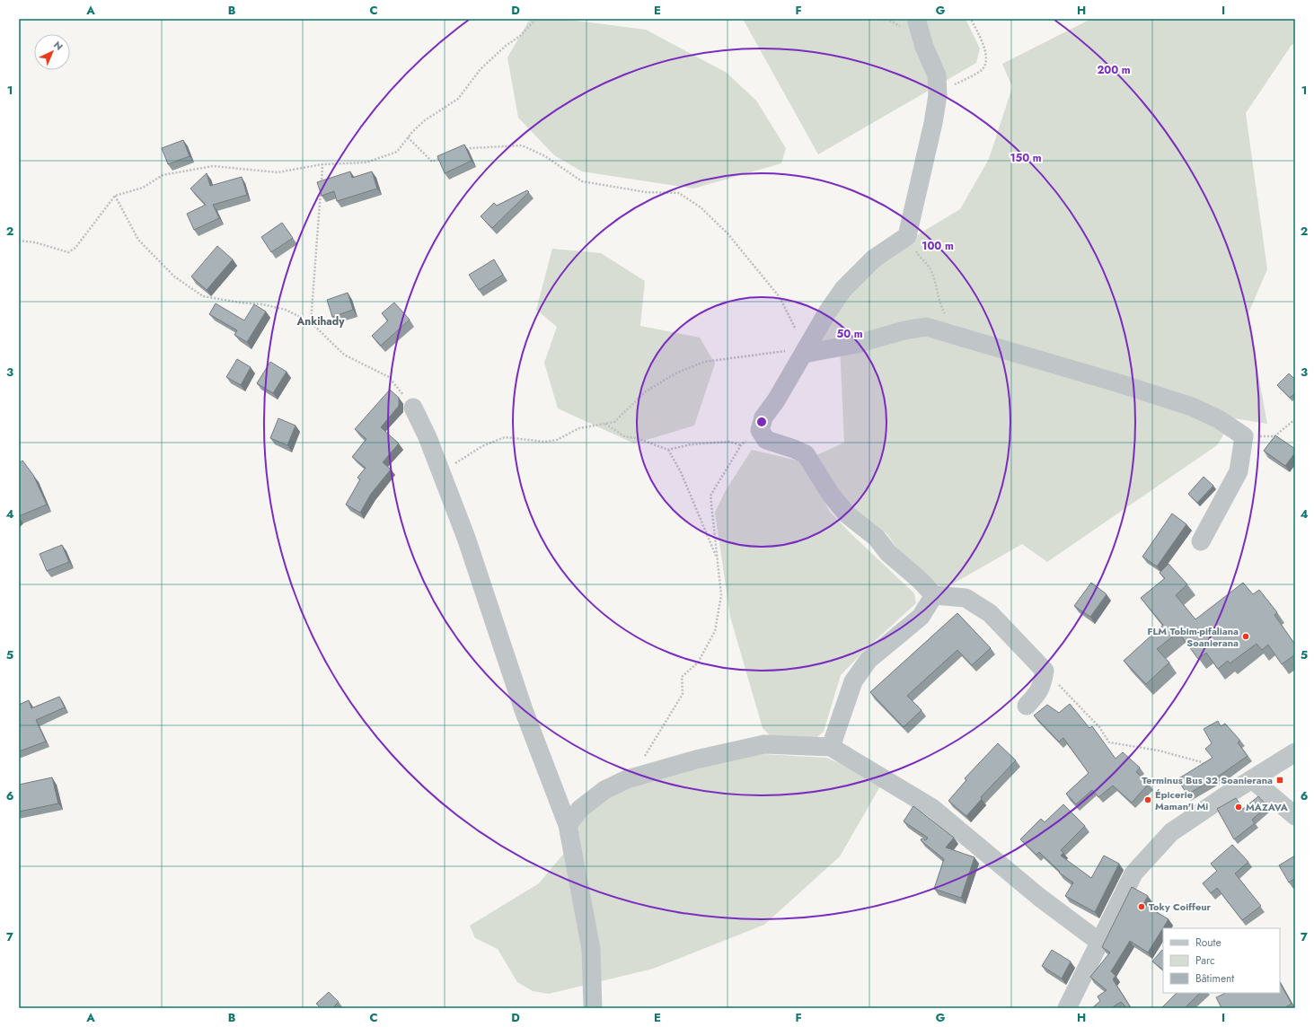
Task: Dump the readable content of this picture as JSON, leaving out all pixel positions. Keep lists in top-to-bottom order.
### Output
{
  "districts": ["Ankihady"],
  "places": {
    "other": [
      "FLM Tobim-pifaliana Soanierana",
      "Épicerie Maman'i Mi",
      "MAZAVA",
      "Toky Coiffeur"
    ],
    "transit": ["Terminus Bus 32 Soanierana"]
  },
  "legend": ["Route", "Parc", "Bâtiment"],
  "north": "top right",
  "grid": {
    "columns": [
      "A",
      "B",
      "C",
      "D",
      "E",
      "F",
      "G",
      "H",
      "I"
    ],
    "rows": [
      "1",
      "2",
      "3",
      "4",
      "5",
      "6",
      "7"
    ]
  },
  "rings": [
    "200 m",
    "150 m",
    "100 m",
    "50 m"
  ]
}
